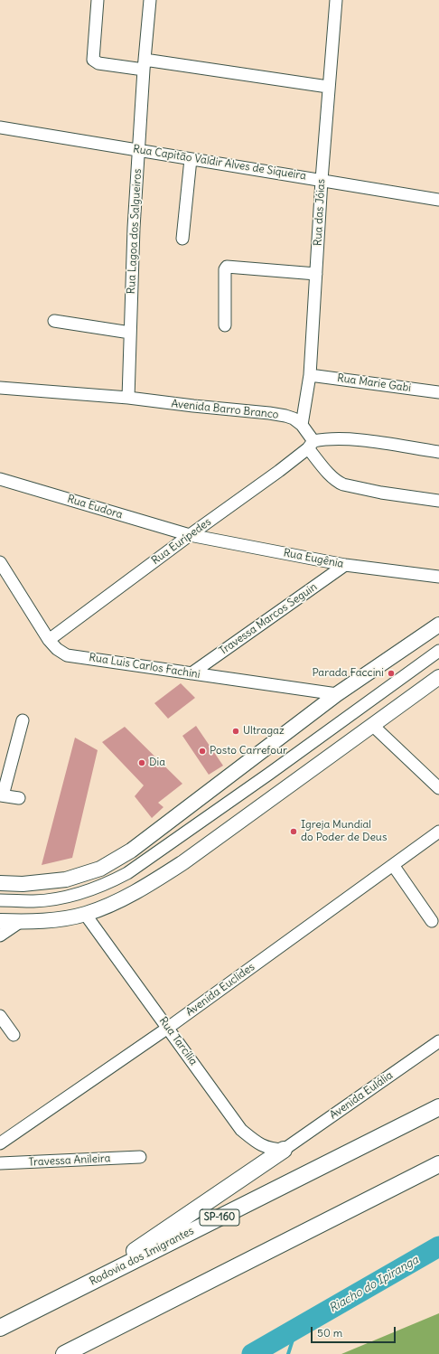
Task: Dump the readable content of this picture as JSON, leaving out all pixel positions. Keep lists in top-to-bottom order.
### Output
{
  "streets": {
    "highway": ["SP-160", "Rodovia dos Imigrantes"],
    "street": [
      "Rua Capitão Valdir Alves de Siqueira",
      "Rua das Jóias",
      "Rua Lagoa dos Salgueiros",
      "Rua Marie Gabi",
      "Avenida Barro Branco",
      "Rua Eudora",
      "Rua Eurípedes",
      "Rua Eugênia",
      "Travessa Marcos Seguin",
      "Rua Luis Carlos Fachini",
      "Avenida Euclides",
      "Rua Tarcília",
      "Avenida Eulália",
      "Travessa Anileira"
    ]
  },
  "crossings": [
    ["Rua Capitão Valdir Alves de Siqueira", "Rua das Jóias"],
    ["Rua Capitão Valdir Alves de Siqueira", "Rua Lagoa dos Salgueiros"],
    ["Rua das Jóias", "Rua Marie Gabi"],
    ["Rua das Jóias", "Avenida Barro Branco"],
    ["Rua Lagoa dos Salgueiros", "Avenida Barro Branco"],
    ["Avenida Barro Branco", "Rua Eurípedes"],
    ["Rua Eudora", "Rua Eurípedes"],
    ["Rua Eudora", "Rua Eugênia"],
    ["Rua Eurípedes", "Rua Eugênia"],
    ["Rua Eurípedes", "Rua Luis Carlos Fachini"],
    ["Rua Eugênia", "Travessa Marcos Seguin"],
    ["Travessa Marcos Seguin", "Rua Luis Carlos Fachini"],
    ["Avenida Euclides", "Rua Tarcília"],
    ["Rua Tarcília", "Avenida Eulália"]
  ],
  "water": ["Riacho do Ipiranga"],
  "places": [
    "Parada Faccini",
    "Ultragaz",
    "Posto Carrefour",
    "Dia",
    "Igreja Mundial do Poder de Deus"
  ],
  "scale_bar": "50 m"
}
